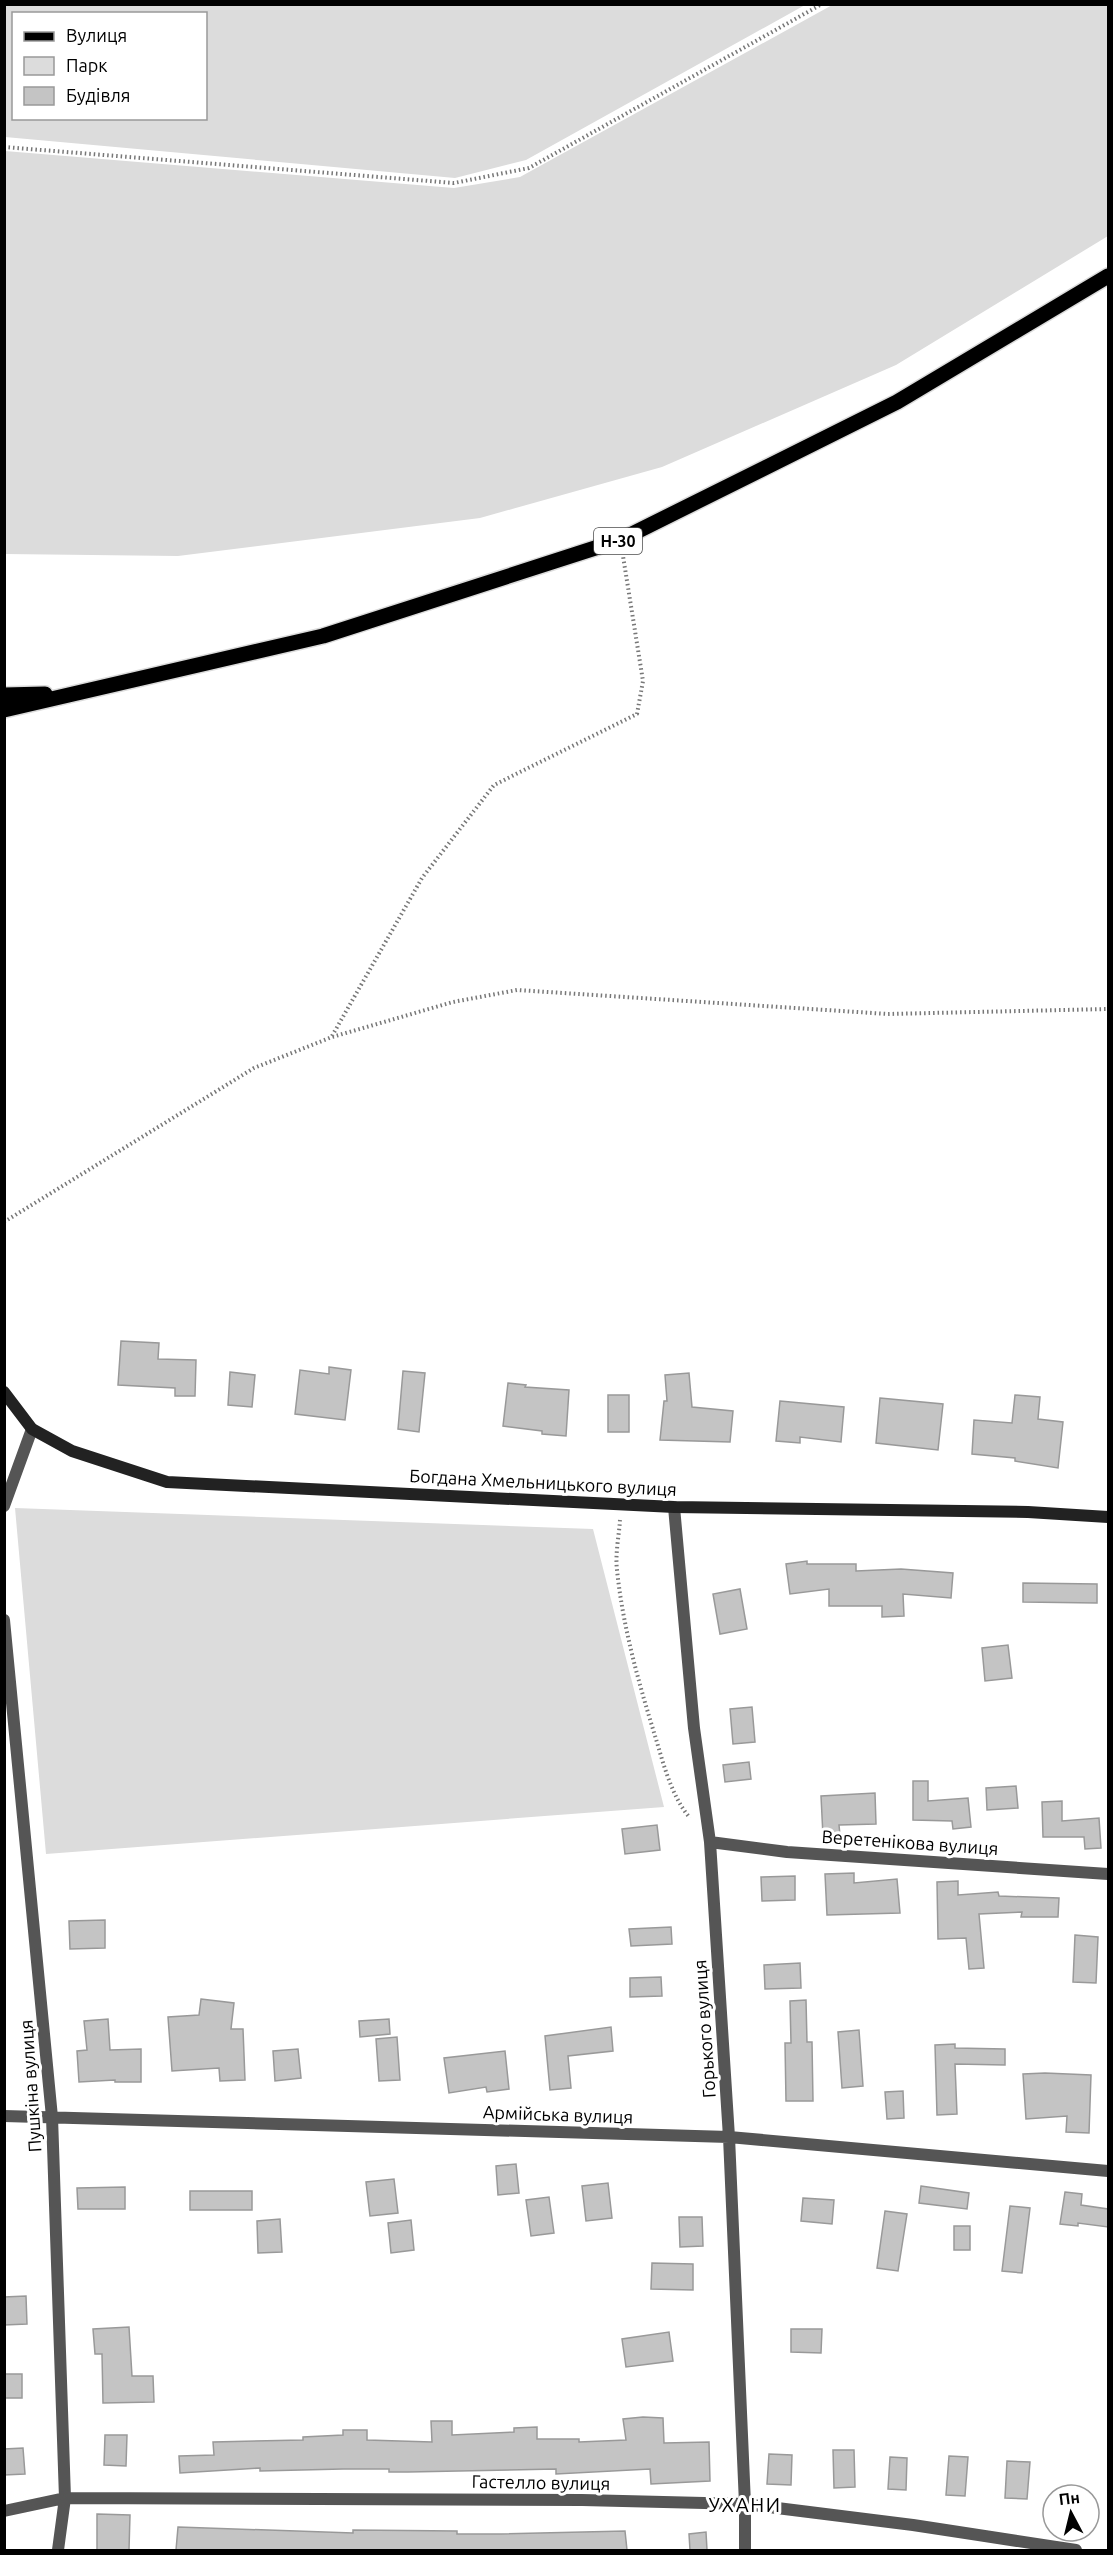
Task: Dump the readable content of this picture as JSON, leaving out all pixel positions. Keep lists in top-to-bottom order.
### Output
{
  "streets": {
    "main road": ["Н-30"],
    "street": [
      "Богдана Хмельницького вулиця",
      "Веретенікова вулиця",
      "Горького вулиця",
      "Пушкіна вулиця",
      "Армійська вулиця",
      "Гастелло вулиця"
    ]
  },
  "crossings": [
    ["Богдана Хмельницького вулиця", "Горького вулиця"],
    ["Веретенікова вулиця", "Горького вулиця"],
    ["Горького вулиця", "Армійська вулиця"],
    ["Горького вулиця", "Гастелло вулиця"],
    ["Пушкіна вулиця", "Армійська вулиця"],
    ["Пушкіна вулиця", "Гастелло вулиця"]
  ],
  "districts": ["УХАНИ"],
  "legend": ["Вулиця", "Парк", "Будівля"],
  "north": "top"
}
